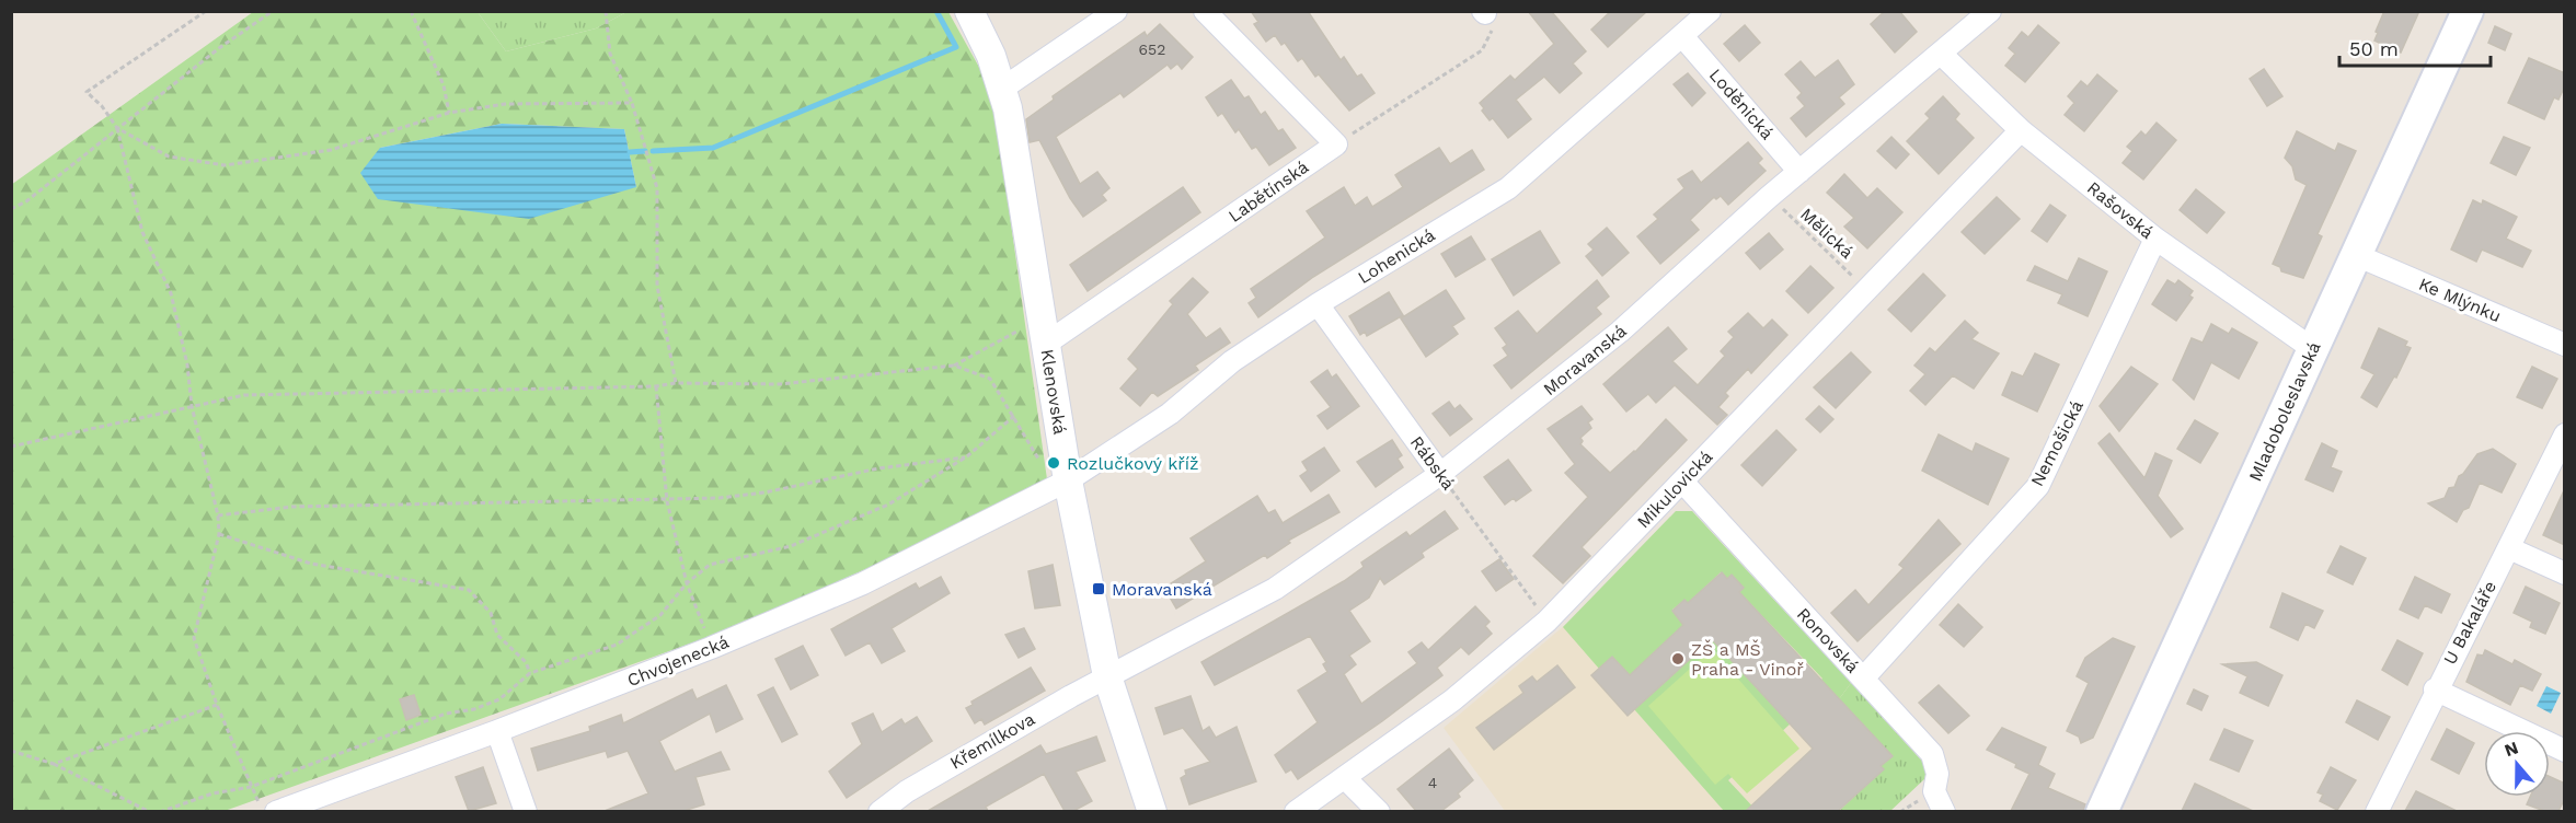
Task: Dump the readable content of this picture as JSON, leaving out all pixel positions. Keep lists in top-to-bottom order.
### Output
{
  "streets": {
    "main road": ["Mladoboleslavská"],
    "street": [
      "Loděnická",
      "Labětínská",
      "Rašovská",
      "Lohenická",
      "Ke Mlýnku",
      "Moravanská",
      "Klenovská",
      "Nemošická",
      "Rábská",
      "Mikulovická",
      "U Bakaláře",
      "Ronovská",
      "Chvojenecká",
      "Křemílkova"
    ],
    "path": ["Mělická"]
  },
  "crossings": [
    ["Loděnická", "Lohenická"],
    ["Loděnická", "Moravanská"],
    ["Labětínská", "Klenovská"],
    ["Rašovská", "Moravanská"],
    ["Rašovská", "Mladoboleslavská"],
    ["Rašovská", "Nemošická"],
    ["Rašovská", "Mikulovická"],
    ["Mělická", "Moravanská"],
    ["Mělická", "Mikulovická"],
    ["Lohenická", "Klenovská"],
    ["Lohenická", "Rábská"],
    ["Lohenická", "Chvojenecká"],
    ["Ke Mlýnku", "Mladoboleslavská"],
    ["Moravanská", "Klenovská"],
    ["Moravanská", "Rábská"],
    ["Moravanská", "Křemílkova"],
    ["Klenovská", "Chvojenecká"],
    ["Klenovská", "Křemílkova"],
    ["Nemošická", "Ronovská"],
    ["Rábská", "Mikulovická"],
    ["Mikulovická", "Ronovská"]
  ],
  "places": {
    "other": ["Rozlučkový kříž", "ZŠ a MŠ Praha - Vinoř"],
    "transit": ["Moravanská"]
  },
  "house_numbers": ["652", "4"],
  "scale_bar": "50 m",
  "north": "top"
}
